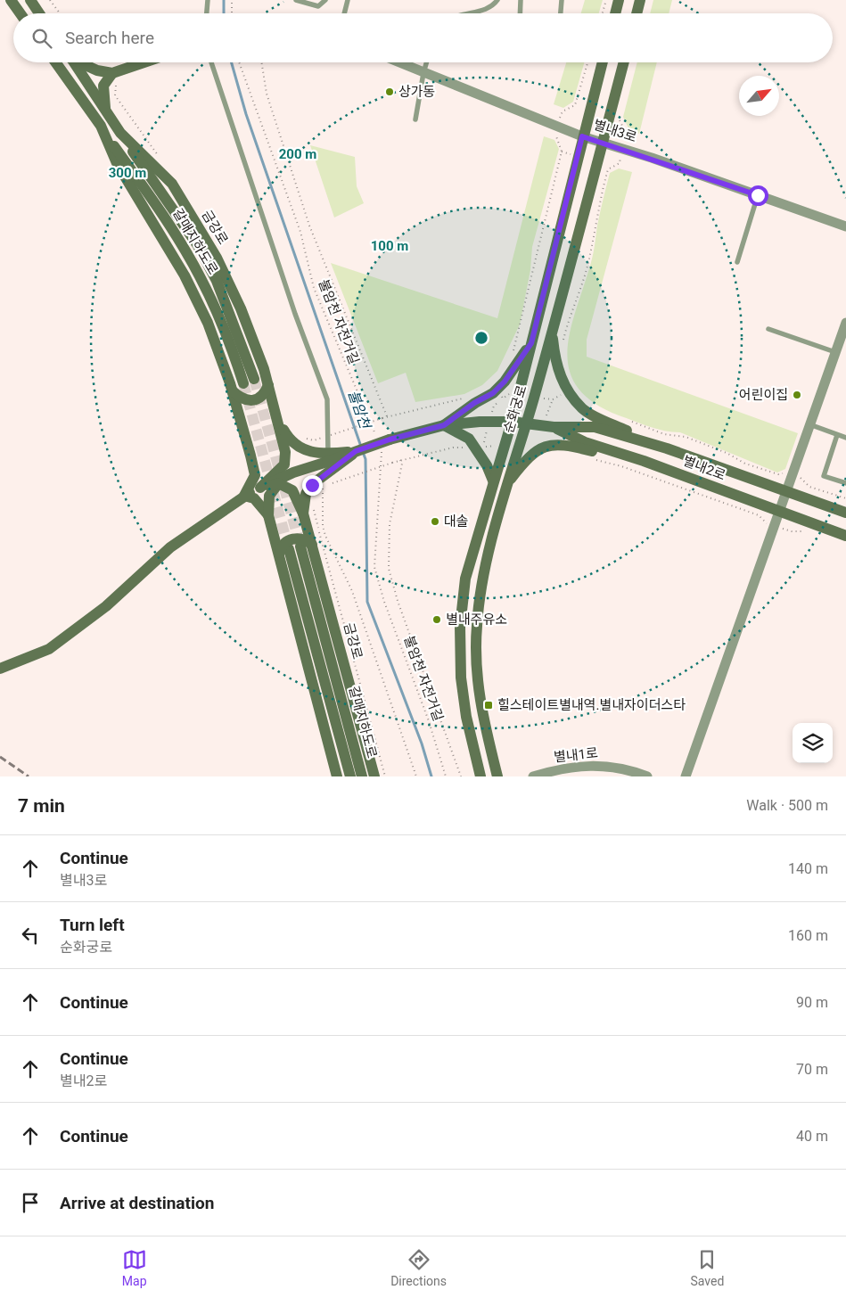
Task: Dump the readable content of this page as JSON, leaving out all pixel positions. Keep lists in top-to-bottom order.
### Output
{
  "streets": {
    "main road": [
      "금강로",
      "갈매지하도로",
      "순화궁로",
      "별내2로"
    ],
    "street": ["별내3로", "별내1로"],
    "path": ["불암천 자전거길"]
  },
  "crossings": [
    ["별내3로", "순화궁로"],
    ["금강로", "갈매지하도로"],
    ["불암천 자전거길", "별내2로"],
    ["순화궁로", "별내2로"]
  ],
  "water": ["불암천"],
  "places": {
    "other": [
      "상가동",
      "어린이집",
      "대솔",
      "별내주유소"
    ],
    "transit": ["힐스테이트별내역.별내자이더스타"]
  },
  "north": "top right",
  "page": {
    "search": "Search here",
    "heading": ["7 min", "Walk · 500 m"],
    "list": [
      ["Continue", "별내3로", "140 m"],
      ["Turn left", "순화궁로", "160 m"],
      ["Continue", "90 m"],
      ["Continue", "별내2로", "70 m"],
      ["Continue", "40 m"],
      "Arrive at destination"
    ],
    "nav": ["Map", "Directions", "Saved"]
  },
  "rings": ["200 m", "300 m", "100 m"]
}
